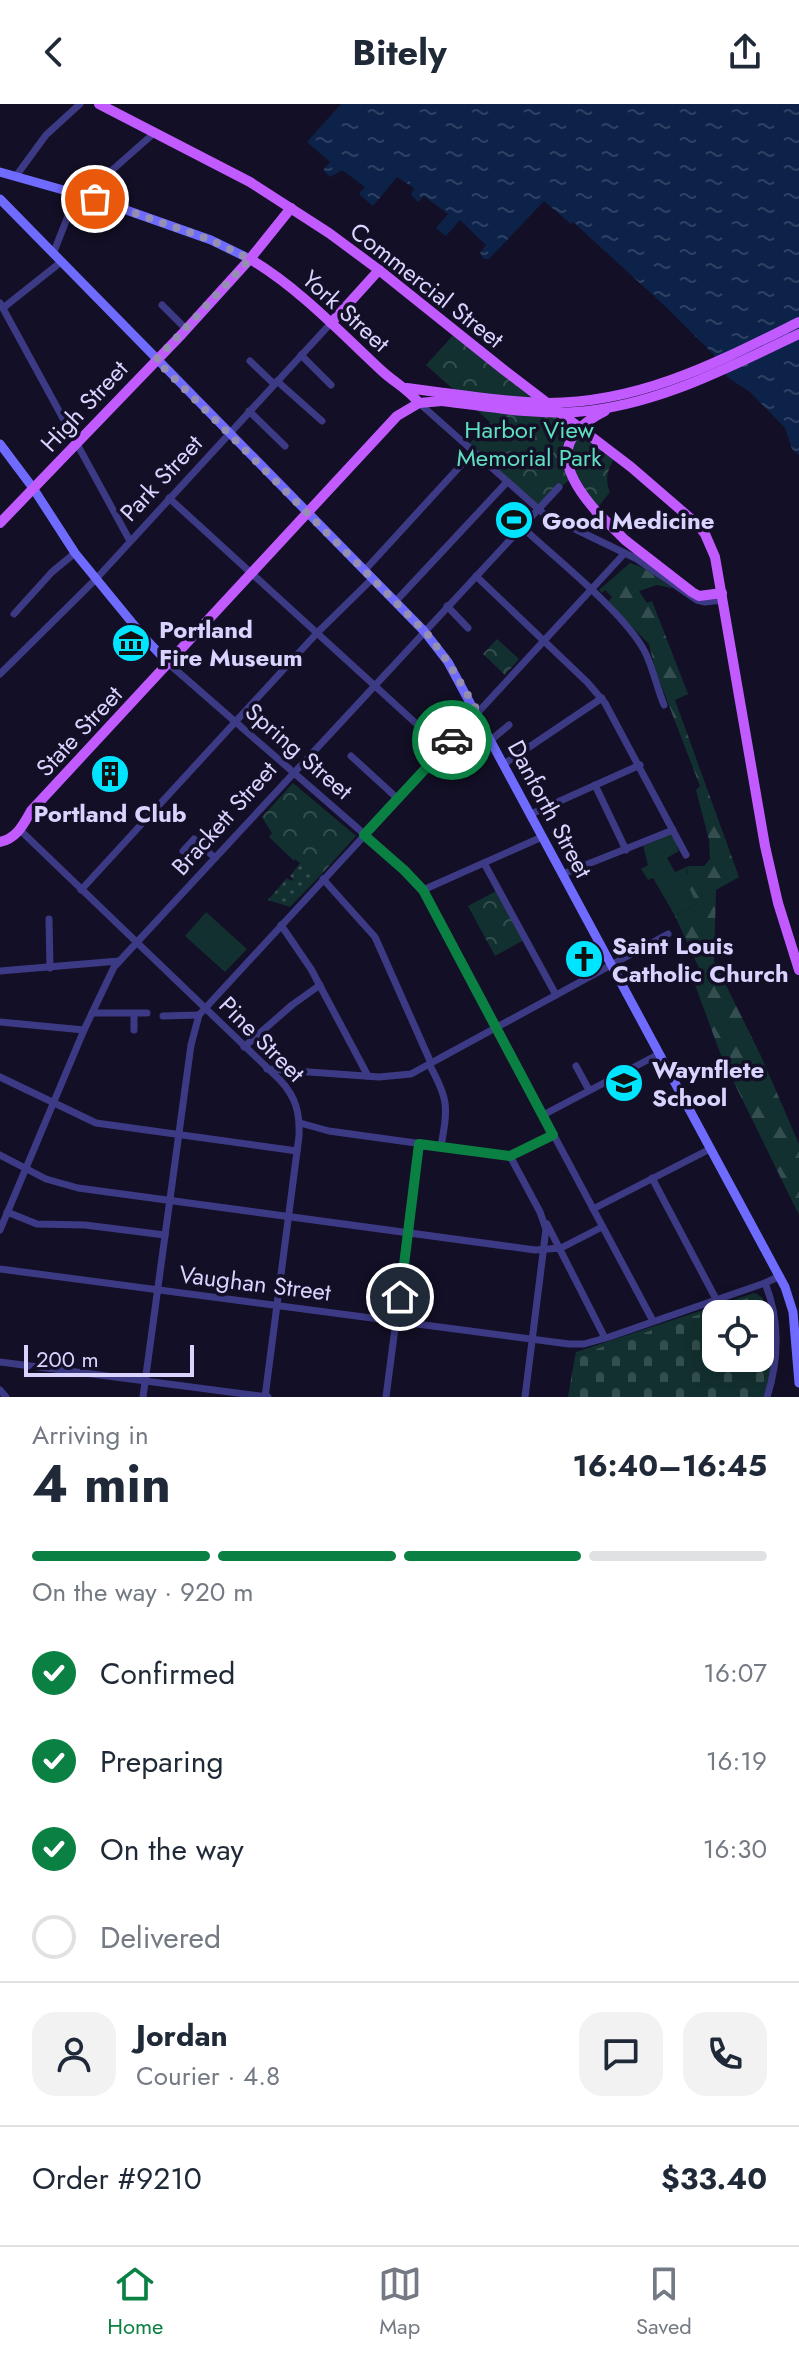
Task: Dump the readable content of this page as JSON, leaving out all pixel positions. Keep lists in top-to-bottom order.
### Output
{
  "streets": {
    "main road": [
      "Commercial Street",
      "York Street",
      "High Street",
      "Park Street",
      "State Street"
    ],
    "street": [
      "Spring Street",
      "Danforth Street",
      "Brackett Street",
      "Pine Street",
      "Vaughan Street"
    ]
  },
  "crossings": [
    ["Commercial Street", "York Street"],
    ["Commercial Street", "High Street"],
    ["Commercial Street", "Park Street"],
    ["York Street", "High Street"],
    ["York Street", "Park Street"],
    ["York Street", "State Street"],
    ["York Street", "Brackett Street"],
    ["High Street", "Spring Street"],
    ["High Street", "Danforth Street"],
    ["Park Street", "Spring Street"],
    ["Park Street", "Danforth Street"],
    ["State Street", "Spring Street"],
    ["State Street", "Danforth Street"],
    ["State Street", "Pine Street"],
    ["Spring Street", "Brackett Street"],
    ["Spring Street", "Vaughan Street"],
    ["Danforth Street", "Brackett Street"],
    ["Danforth Street", "Vaughan Street"],
    ["Brackett Street", "Pine Street"],
    ["Pine Street", "Vaughan Street"]
  ],
  "parks": ["Harbor View Memorial Park"],
  "places": {
    "sports": ["Good Medicine"],
    "museum": ["Portland Fire Museum"],
    "building": ["Portland Club"],
    "church": ["Saint Louis Catholic Church"],
    "school or university": ["Waynflete School"]
  },
  "scale_bar": "200 m",
  "page": {
    "header": "Bitely",
    "scale": "200 m",
    "heading": ["4 min", "Arriving in", "16:40–16:45"],
    "panel": [
      "Jordan",
      "Courier · 4.8",
      "Order #9210",
      "$33.40"
    ],
    "bar": "On the way · 920 m",
    "list": [
      ["Confirmed", "16:07"],
      ["Preparing", "16:19"],
      ["On the way", "16:30"],
      "Delivered"
    ],
    "tabs": ["Home", "Map", "Saved"]
  }
}
